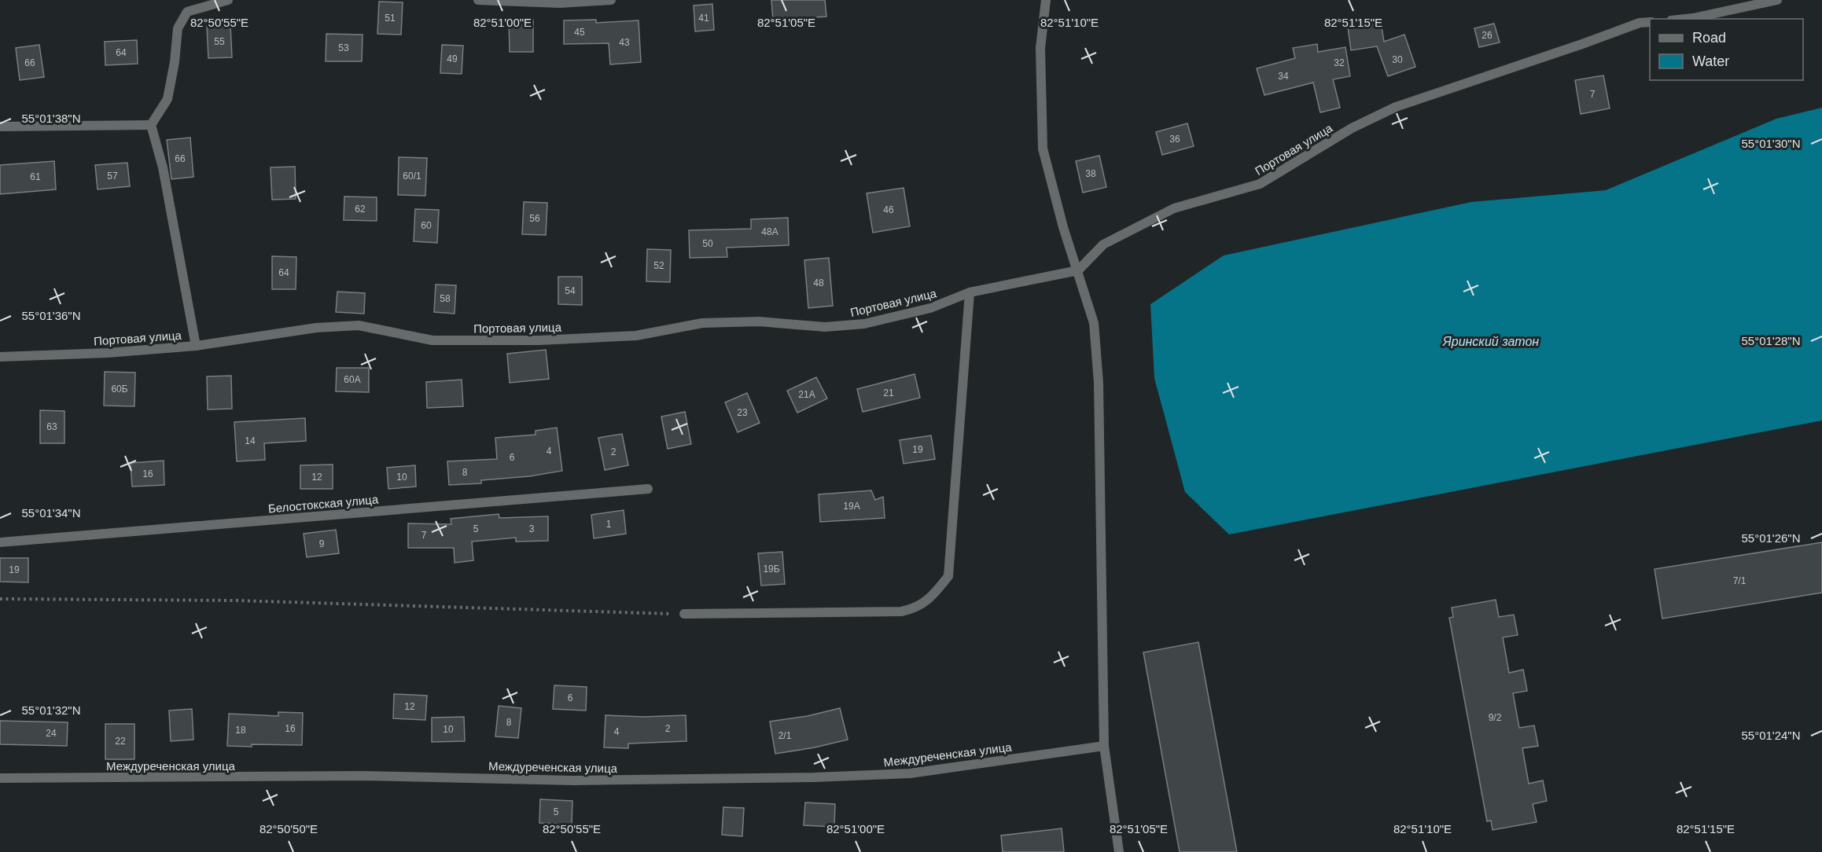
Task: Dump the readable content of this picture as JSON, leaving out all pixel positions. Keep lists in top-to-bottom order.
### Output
{
  "streets": {
    "street": ["Портовая улица", "Белостокская улица", "Междуреченская улица"]
  },
  "water": ["Яринский затон"],
  "house_numbers": [
    "51",
    "41",
    "45",
    "26",
    "55",
    "43",
    "53",
    "64",
    "49",
    "30",
    "66",
    "32",
    "34",
    "7",
    "36",
    "66",
    "38",
    "57",
    "60/1",
    "61",
    "62",
    "46",
    "56",
    "60",
    "48А",
    "50",
    "52",
    "64",
    "48",
    "54",
    "58",
    "60А",
    "60Б",
    "21",
    "21А",
    "23",
    "63",
    "14",
    "19",
    "4",
    "2",
    "6",
    "8",
    "16",
    "12",
    "10",
    "19А",
    "1",
    "5",
    "3",
    "7",
    "9",
    "19Б",
    "19",
    "7/1",
    "6",
    "12",
    "9/2",
    "8",
    "16",
    "2",
    "10",
    "18",
    "4",
    "24",
    "2/1",
    "22",
    "5"
  ],
  "legend": ["Road", "Water"],
  "coordinates": [
    "82°50'55\"E",
    "82°51'00\"E",
    "82°51'05\"E",
    "82°51'10\"E",
    "82°51'15\"E",
    "55°01'38\"N",
    "55°01'30\"N",
    "55°01'36\"N",
    "55°01'28\"N",
    "55°01'34\"N",
    "55°01'26\"N",
    "55°01'32\"N",
    "55°01'24\"N",
    "82°50'50\"E"
  ]
}
